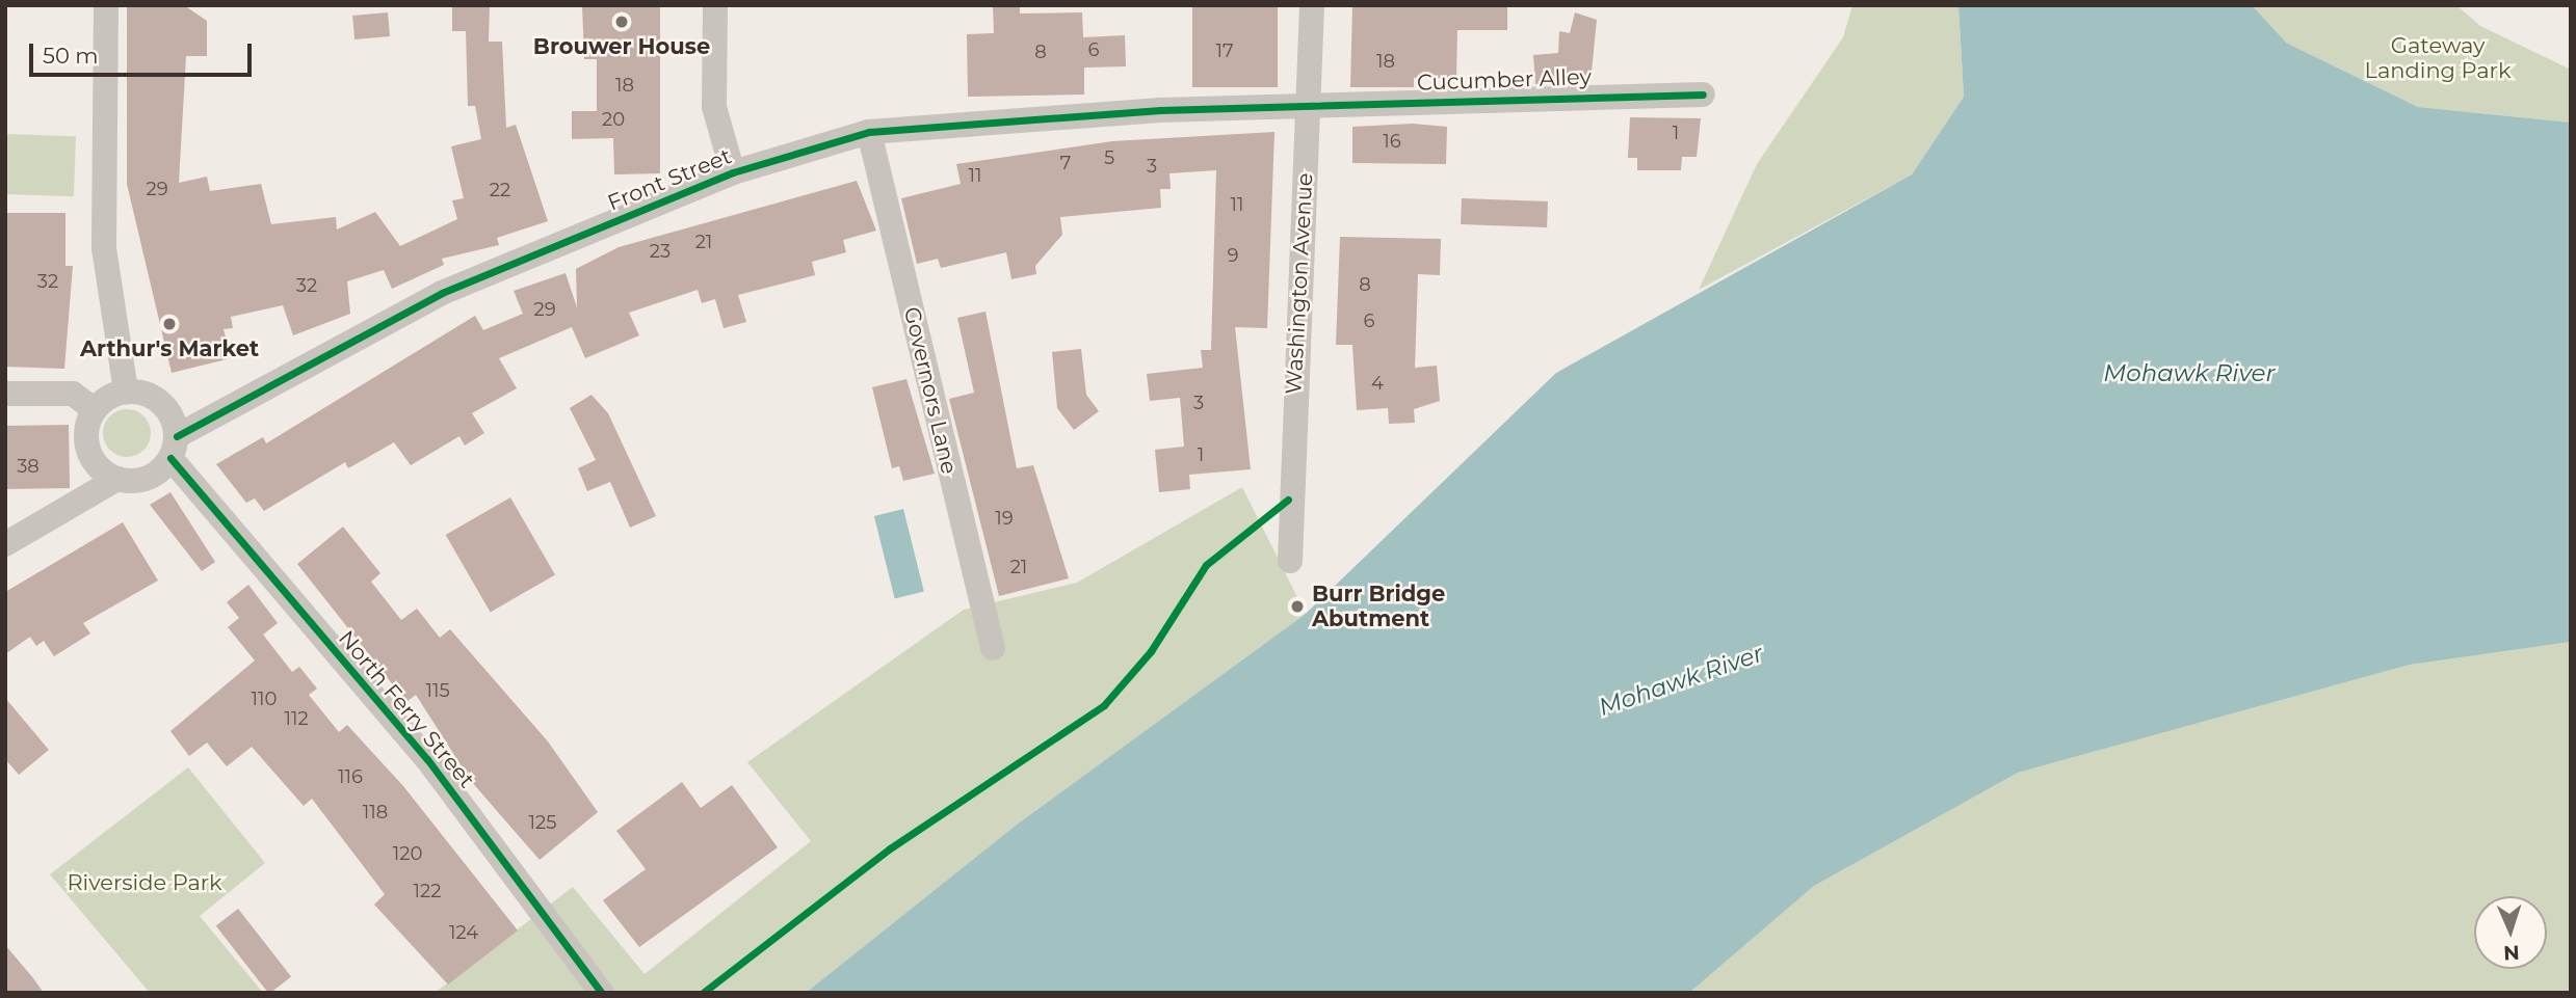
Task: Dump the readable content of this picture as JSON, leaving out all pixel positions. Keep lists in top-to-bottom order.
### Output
{
  "streets": {
    "street": [
      "Cucumber Alley",
      "Front Street",
      "Washington Avenue",
      "Governors Lane",
      "North Ferry Street"
    ]
  },
  "crossings": [
    ["Cucumber Alley", "Front Street"],
    ["Cucumber Alley", "Washington Avenue"],
    ["Front Street", "Washington Avenue"],
    ["Front Street", "Governors Lane"],
    ["Front Street", "North Ferry Street"]
  ],
  "water": ["Mohawk River"],
  "parks": ["Gateway Landing Park", "Riverside Park"],
  "places": ["Brouwer House", "Arthur's Market", "Burr Bridge Abutment"],
  "house_numbers": [
    "6",
    "17",
    "8",
    "18",
    "18",
    "20",
    "1",
    "16",
    "5",
    "7",
    "3",
    "11",
    "29",
    "22",
    "11",
    "21",
    "23",
    "9",
    "32",
    "8",
    "32",
    "29",
    "6",
    "4",
    "3",
    "1",
    "38",
    "19",
    "21",
    "115",
    "110",
    "112",
    "116",
    "118",
    "125",
    "120",
    "122",
    "124"
  ],
  "scale_bar": "50 m",
  "north": "bottom"
}
